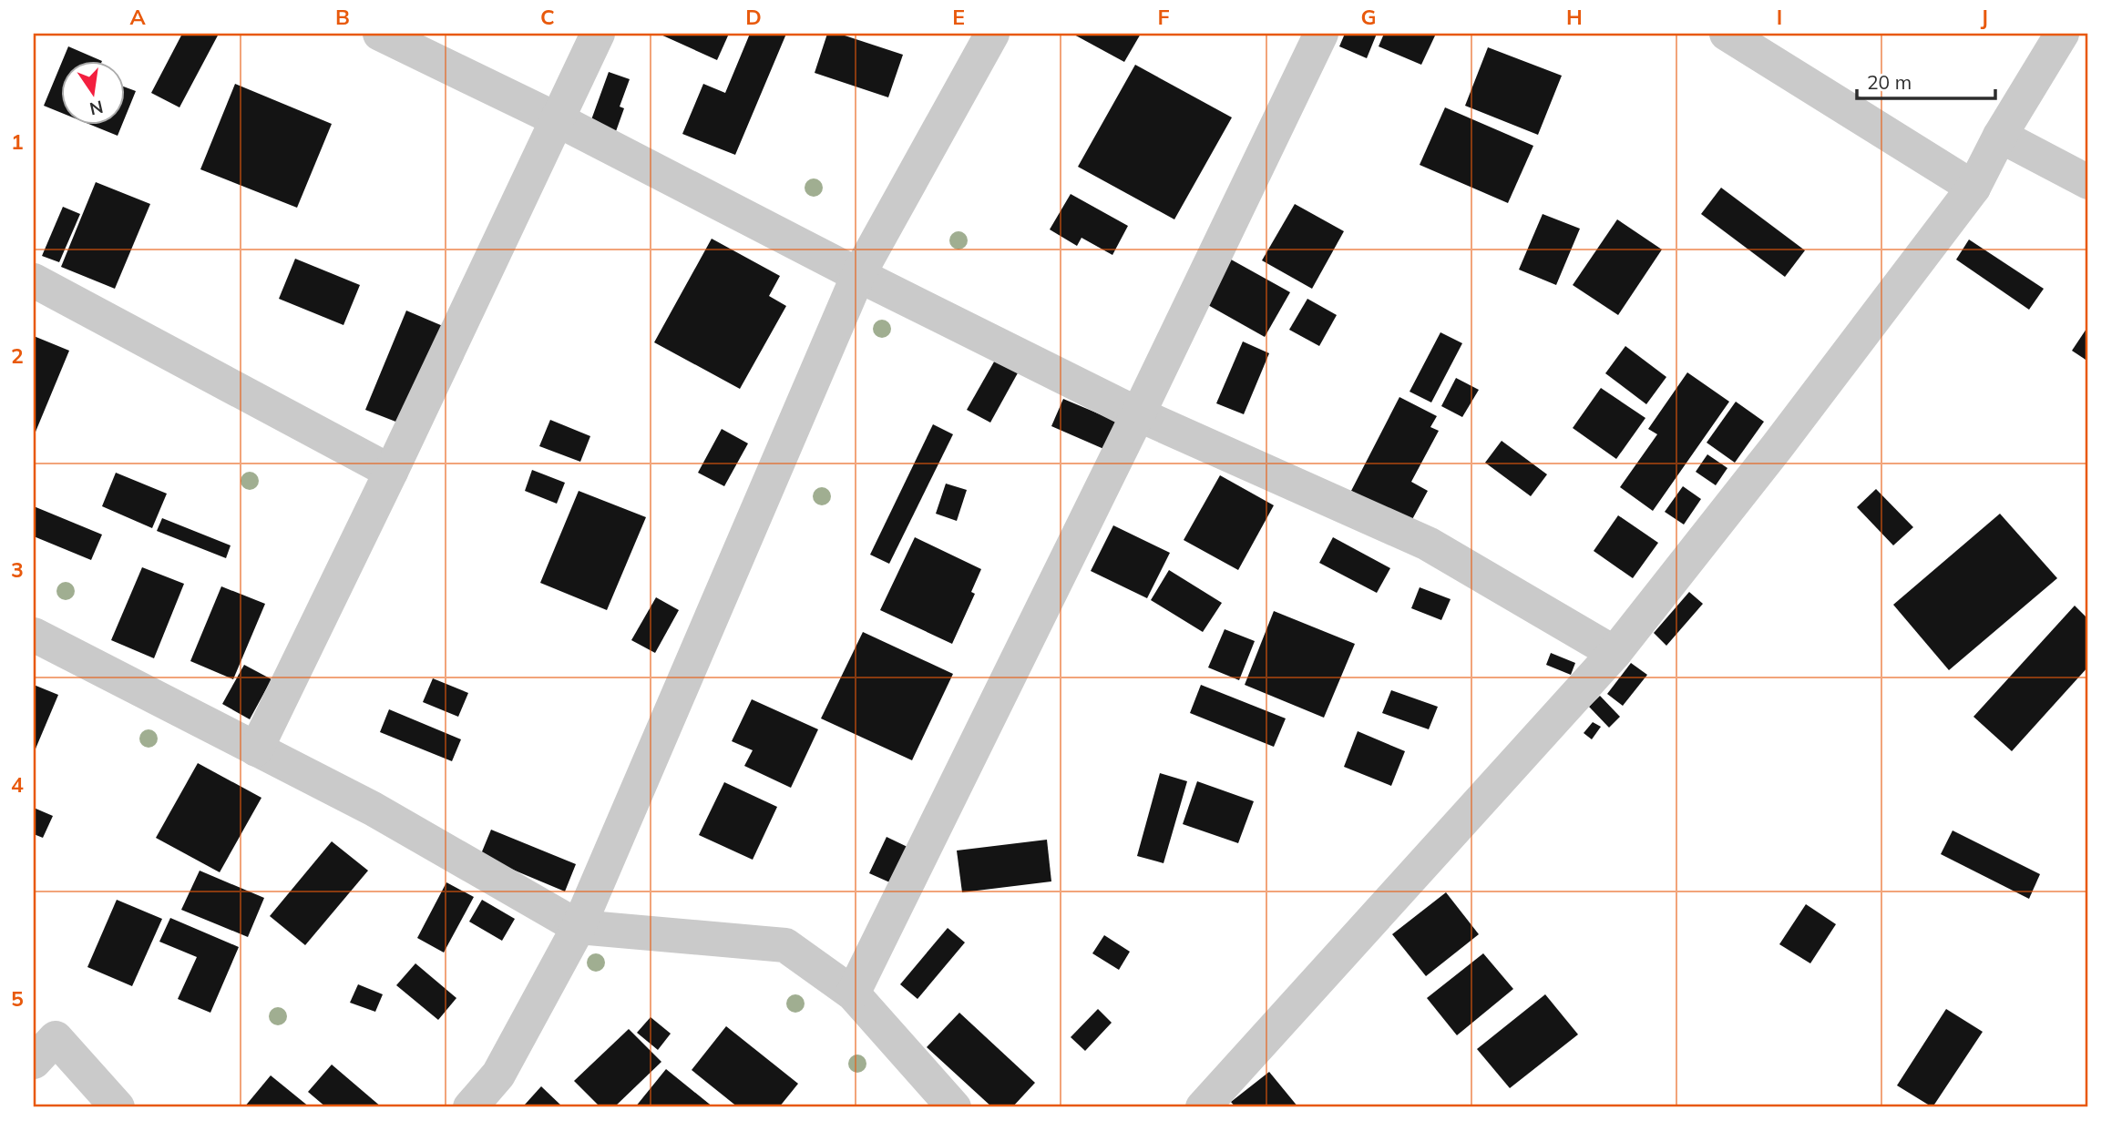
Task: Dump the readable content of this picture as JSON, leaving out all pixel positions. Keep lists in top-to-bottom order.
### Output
{
  "scale_bar": "20 m",
  "north": "bottom",
  "grid": {
    "columns": [
      "A",
      "B",
      "C",
      "D",
      "E",
      "F",
      "G",
      "H",
      "I",
      "J"
    ],
    "rows": [
      "1",
      "2",
      "3",
      "4",
      "5"
    ]
  }
}
